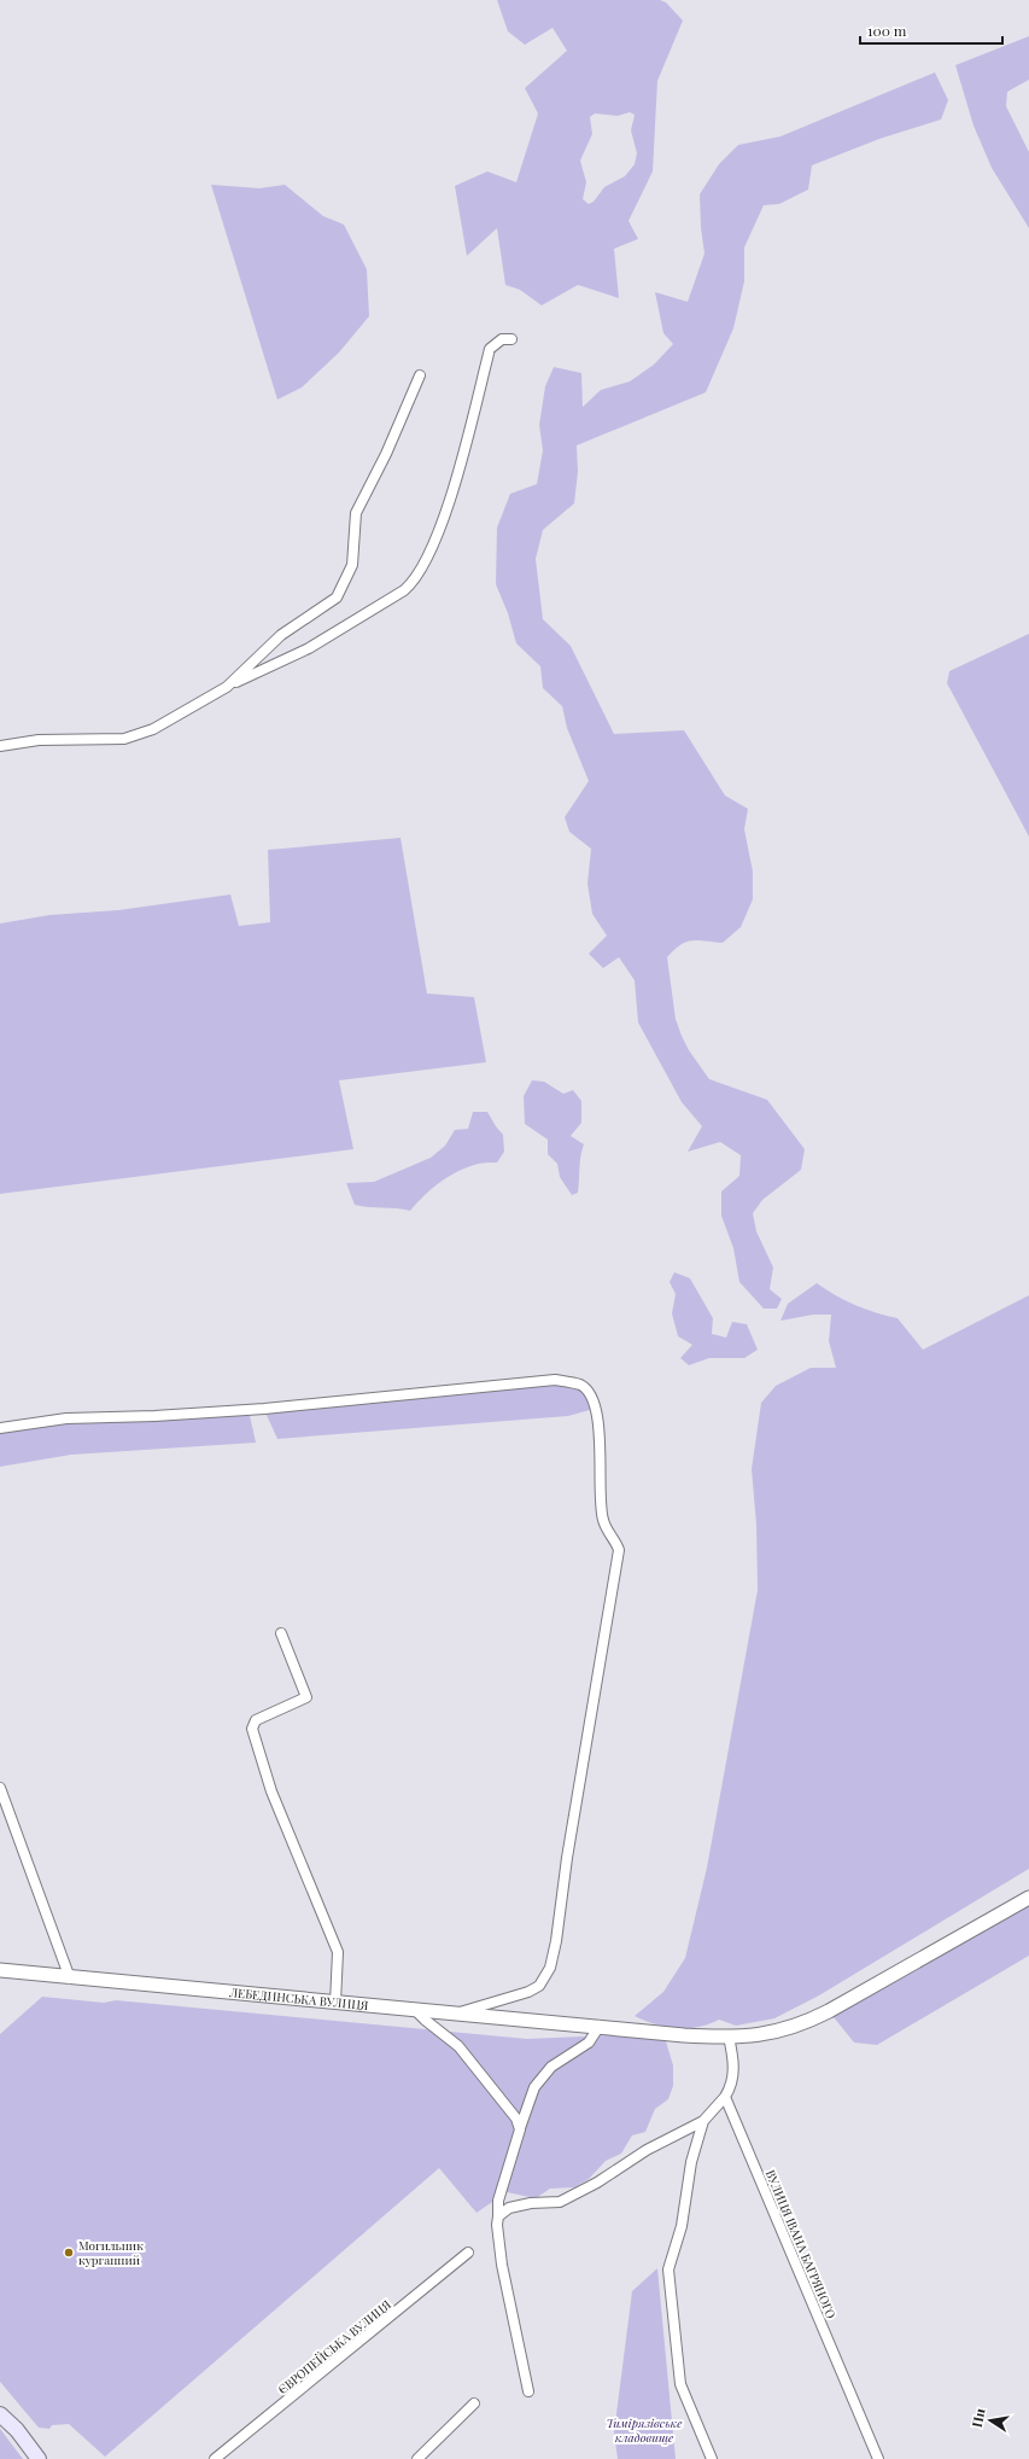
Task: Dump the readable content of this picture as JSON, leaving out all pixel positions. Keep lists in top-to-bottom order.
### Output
{
  "streets": {
    "street": ["ЛЕБЕДИНСЬКА ВУЛИЦЯ", "ВУЛИЦЯ ІВАНА БАГРЯНОГО", "ЄВРОПЕЙСЬКА ВУЛИЦЯ"]
  },
  "parks": ["Тимірязівське кладовище"],
  "places": ["Могильник курганний"],
  "scale_bar": "100 m",
  "north": "left"
}
